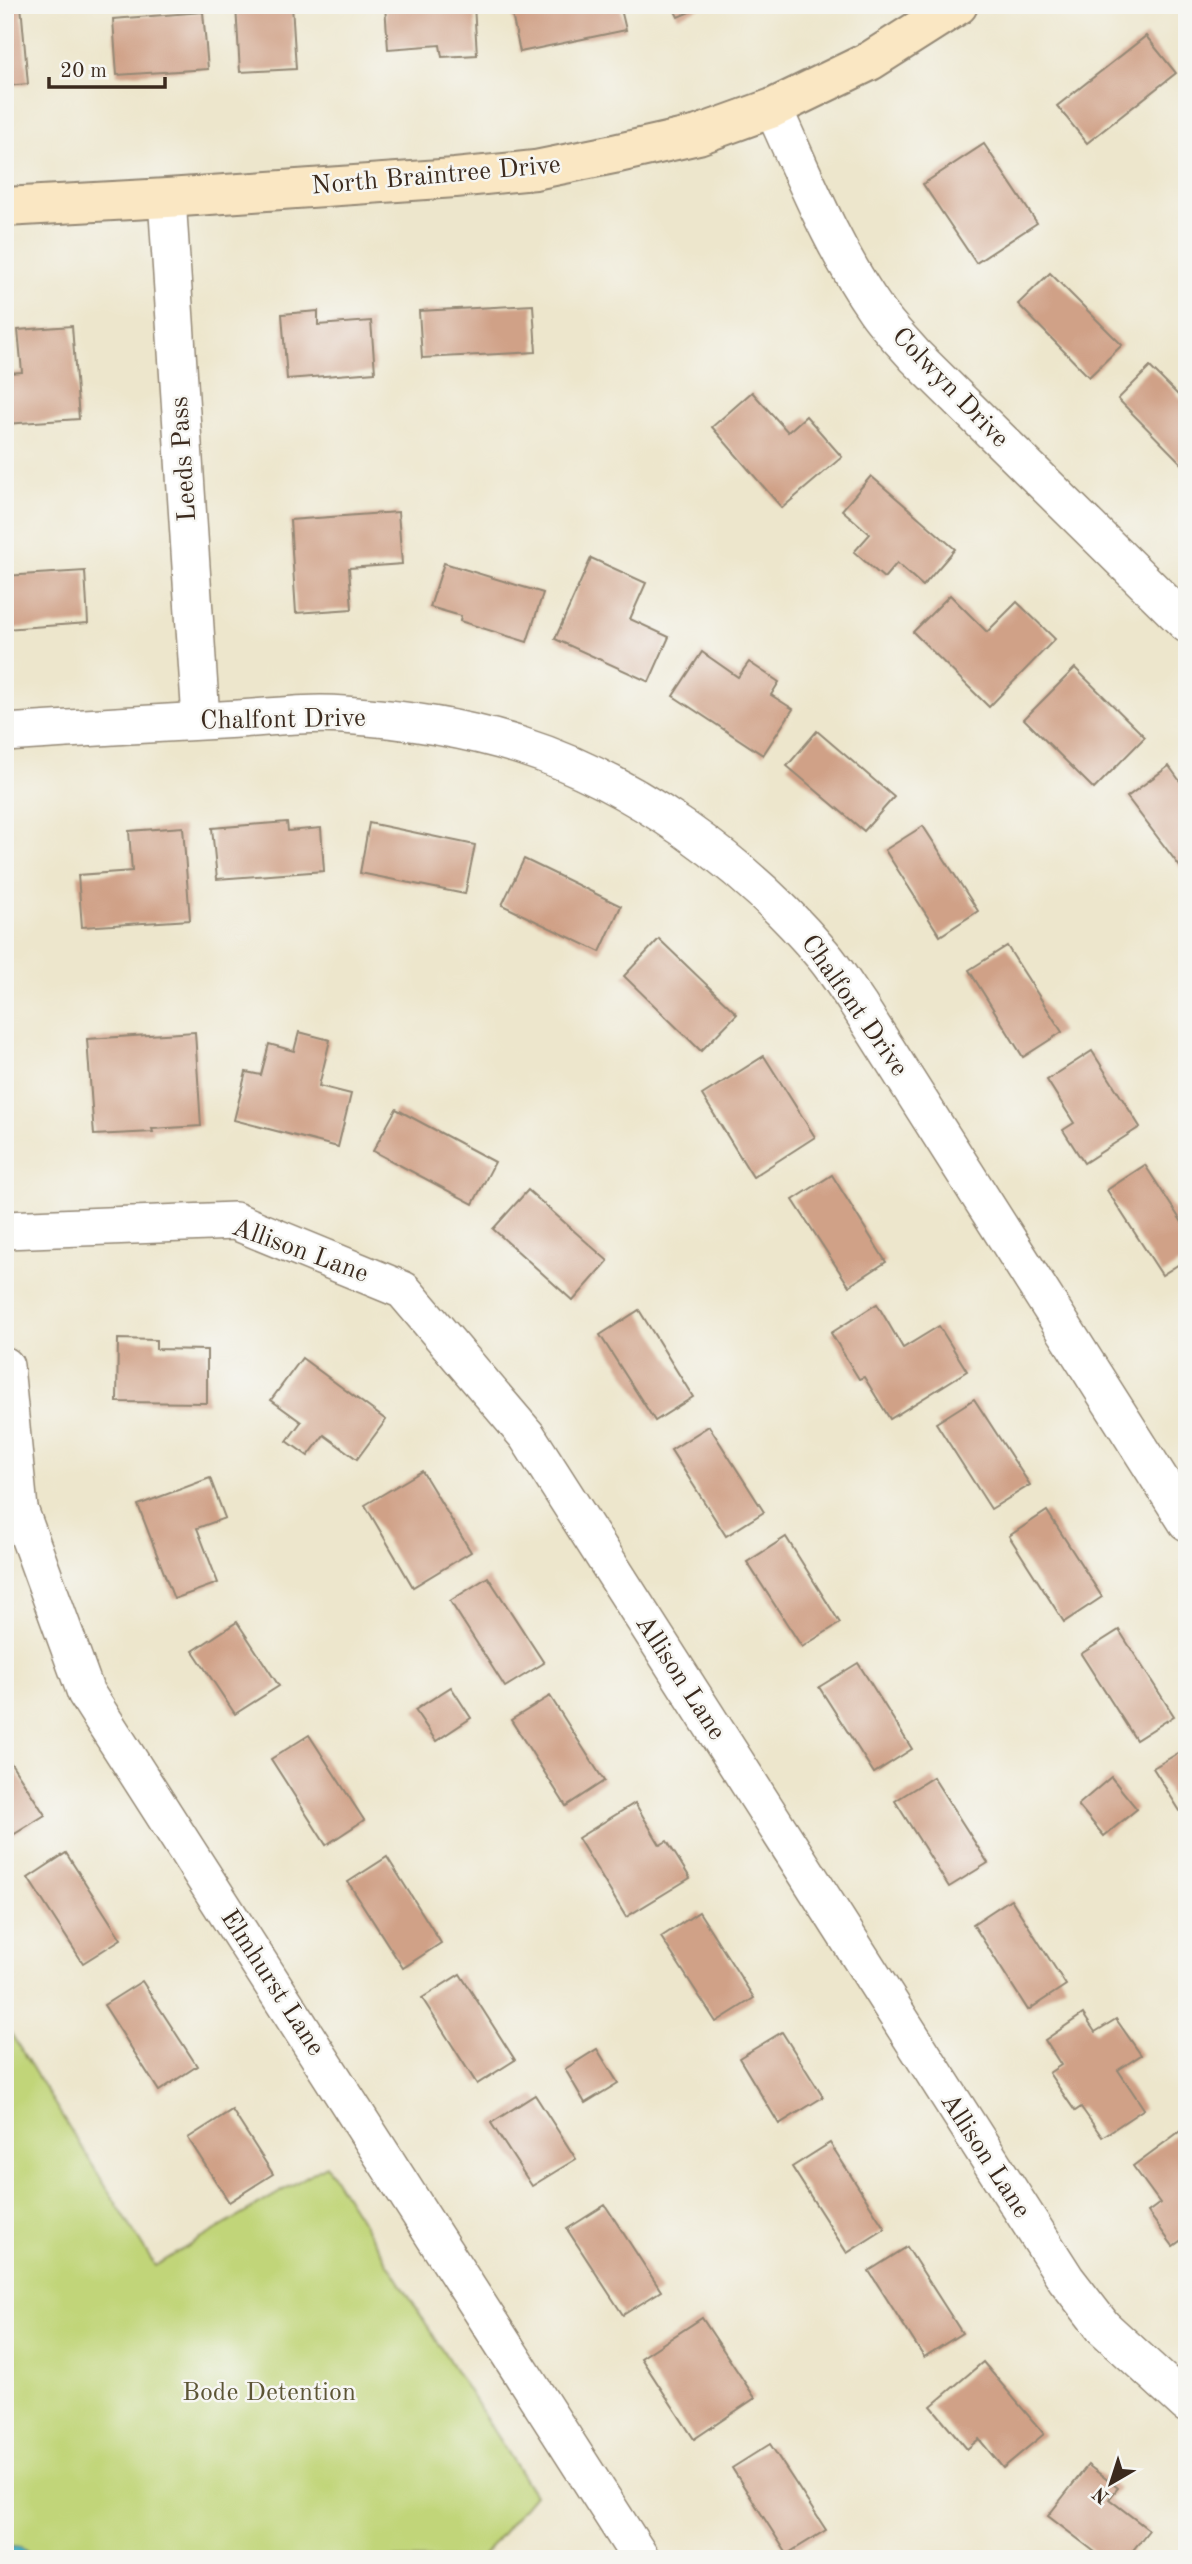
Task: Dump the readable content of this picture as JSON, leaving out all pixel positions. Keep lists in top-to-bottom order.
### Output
{
  "streets": {
    "street": [
      "North Braintree Drive",
      "Colwyn Drive",
      "Leeds Pass",
      "Chalfont Drive",
      "Allison Lane",
      "Elmhurst Lane"
    ]
  },
  "crossings": [
    ["North Braintree Drive", "Colwyn Drive"],
    ["North Braintree Drive", "Leeds Pass"],
    ["Leeds Pass", "Chalfont Drive"]
  ],
  "parks": ["Bode Detention"],
  "scale_bar": "20 m",
  "north": "bottom left"
}
